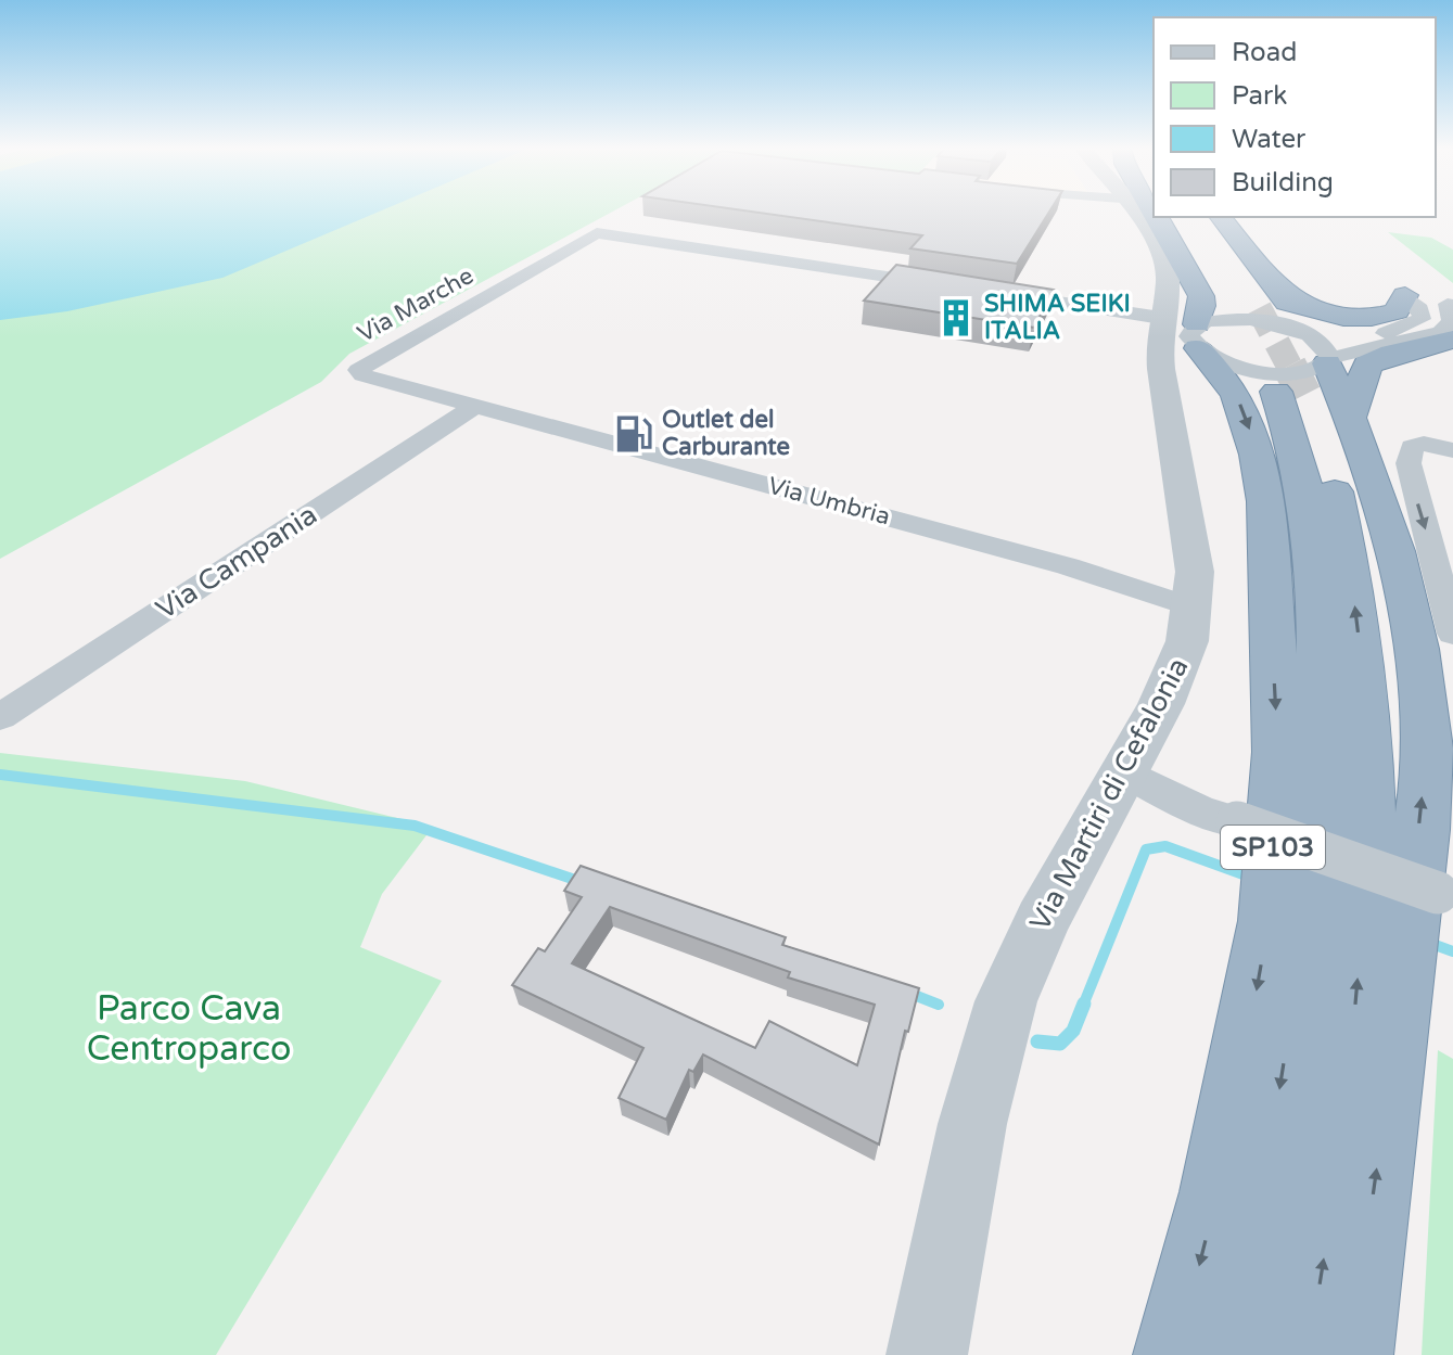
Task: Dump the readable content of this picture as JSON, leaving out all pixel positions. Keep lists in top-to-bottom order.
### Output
{
  "streets": {
    "highway": ["SP103"],
    "street": [
      "Via Marche",
      "Via Umbria",
      "Via Campania",
      "Via Martiri di Cefalonia"
    ]
  },
  "crossings": [
    ["Via Marche", "Via Umbria"],
    ["Via Umbria", "Via Campania"],
    ["Via Umbria", "Via Martiri di Cefalonia"],
    ["Via Martiri di Cefalonia", "SP103"]
  ],
  "parks": ["Parco Cava Centroparco"],
  "places": {
    "building": ["SHIMA SEIKI ITALIA"],
    "fuel station": ["Outlet del Carburante"]
  },
  "legend": [
    "Road",
    "Park",
    "Water",
    "Building"
  ]
}
